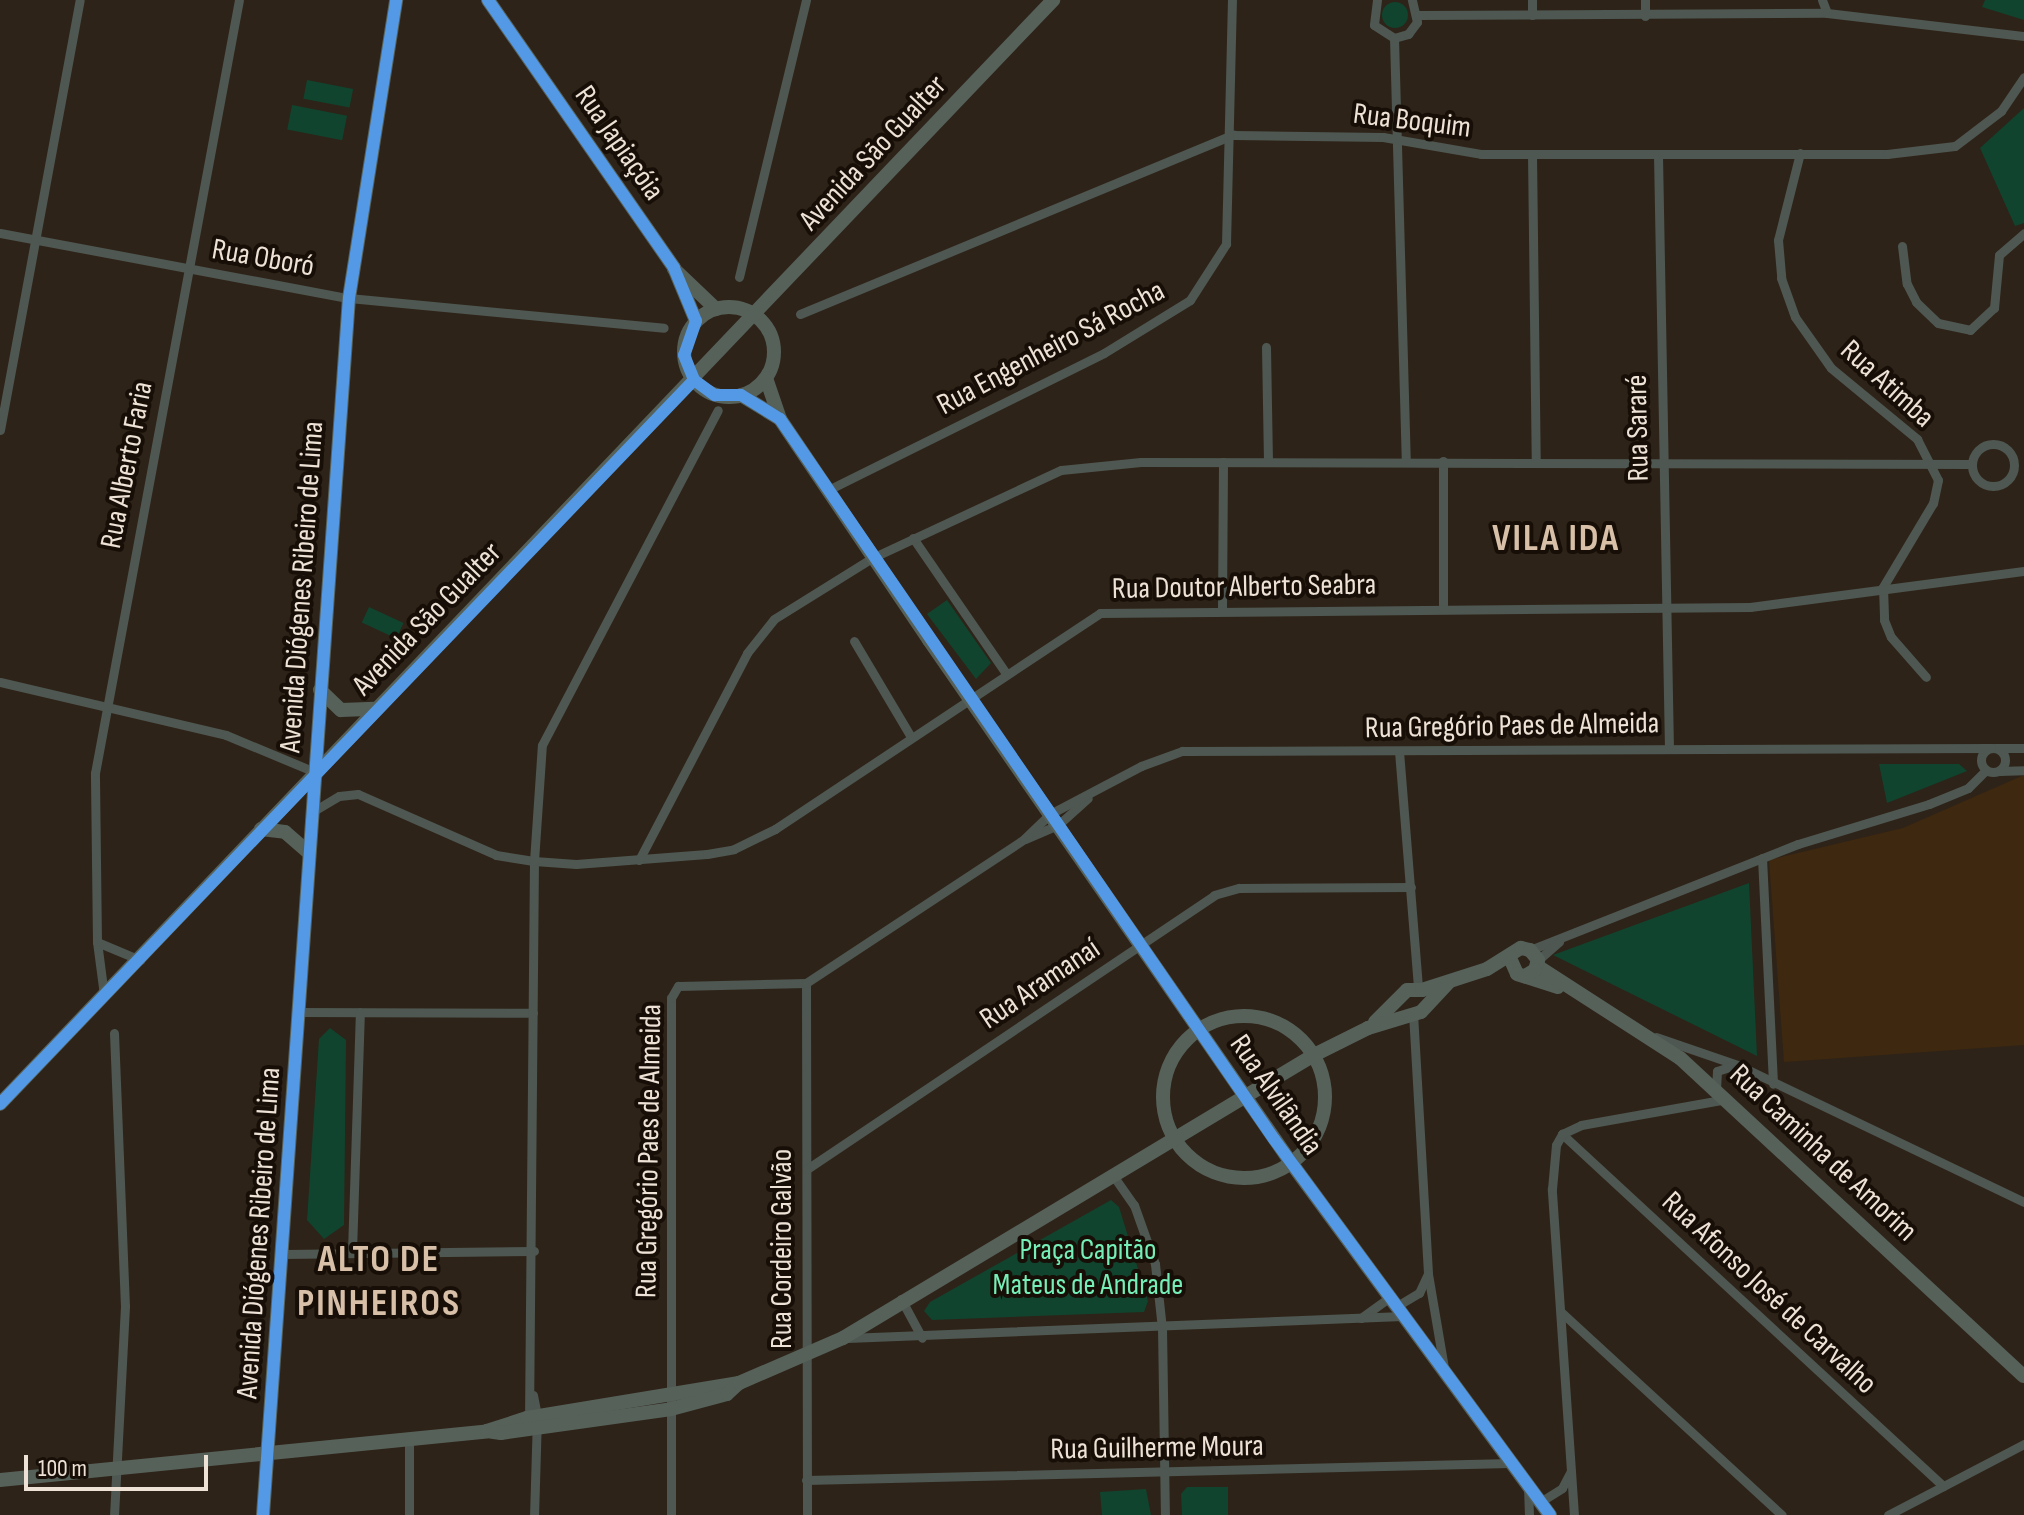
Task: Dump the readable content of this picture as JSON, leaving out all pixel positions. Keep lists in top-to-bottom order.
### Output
{
  "streets": {
    "street": [
      "Rua Boquim",
      "Rua Japiaçóia",
      "Avenida São Gualter",
      "Rua Oboró",
      "Rua Engenheiro Sá Rocha",
      "Rua Atimba",
      "Rua Sararé",
      "Rua Alberto Faria",
      "Avenida Diógenes Ribeiro de Lima",
      "Rua Doutor Alberto Seabra",
      "Rua Gregório Paes de Almeida",
      "Rua Aramanaí",
      "Rua Alvilândia",
      "Rua Caminha de Amorim",
      "Rua Cordeiro Galvão",
      "Rua Afonso José de Carvalho",
      "Rua Guilherme Moura"
    ]
  },
  "crossings": [
    ["Rua Boquim", "Rua Engenheiro Sá Rocha"],
    ["Rua Boquim", "Rua Atimba"],
    ["Rua Boquim", "Rua Sararé"],
    ["Avenida São Gualter", "Rua Alberto Faria"],
    ["Avenida São Gualter", "Avenida Diógenes Ribeiro de Lima"],
    ["Rua Oboró", "Rua Alberto Faria"],
    ["Rua Oboró", "Avenida Diógenes Ribeiro de Lima"],
    ["Rua Atimba", "Rua Doutor Alberto Seabra"],
    ["Rua Sararé", "Rua Doutor Alberto Seabra"],
    ["Rua Sararé", "Rua Gregório Paes de Almeida"],
    ["Avenida Diógenes Ribeiro de Lima", "Rua Doutor Alberto Seabra"],
    ["Avenida Diógenes Ribeiro de Lima", "Rua Caminha de Amorim"],
    ["Rua Doutor Alberto Seabra", "Rua Alvilândia"],
    ["Rua Gregório Paes de Almeida", "Rua Alvilândia"],
    ["Rua Gregório Paes de Almeida", "Rua Caminha de Amorim"],
    ["Rua Gregório Paes de Almeida", "Rua Cordeiro Galvão"],
    ["Rua Aramanaí", "Rua Alvilândia"],
    ["Rua Aramanaí", "Rua Cordeiro Galvão"],
    ["Rua Alvilândia", "Rua Caminha de Amorim"],
    ["Rua Alvilândia", "Rua Guilherme Moura"],
    ["Rua Caminha de Amorim", "Rua Cordeiro Galvão"],
    ["Rua Cordeiro Galvão", "Rua Guilherme Moura"]
  ],
  "districts": ["VILA IDA", "ALTO DE PINHEIROS"],
  "parks": ["Praça Capitão Mateus de Andrade"],
  "scale_bar": "100 m"
}
